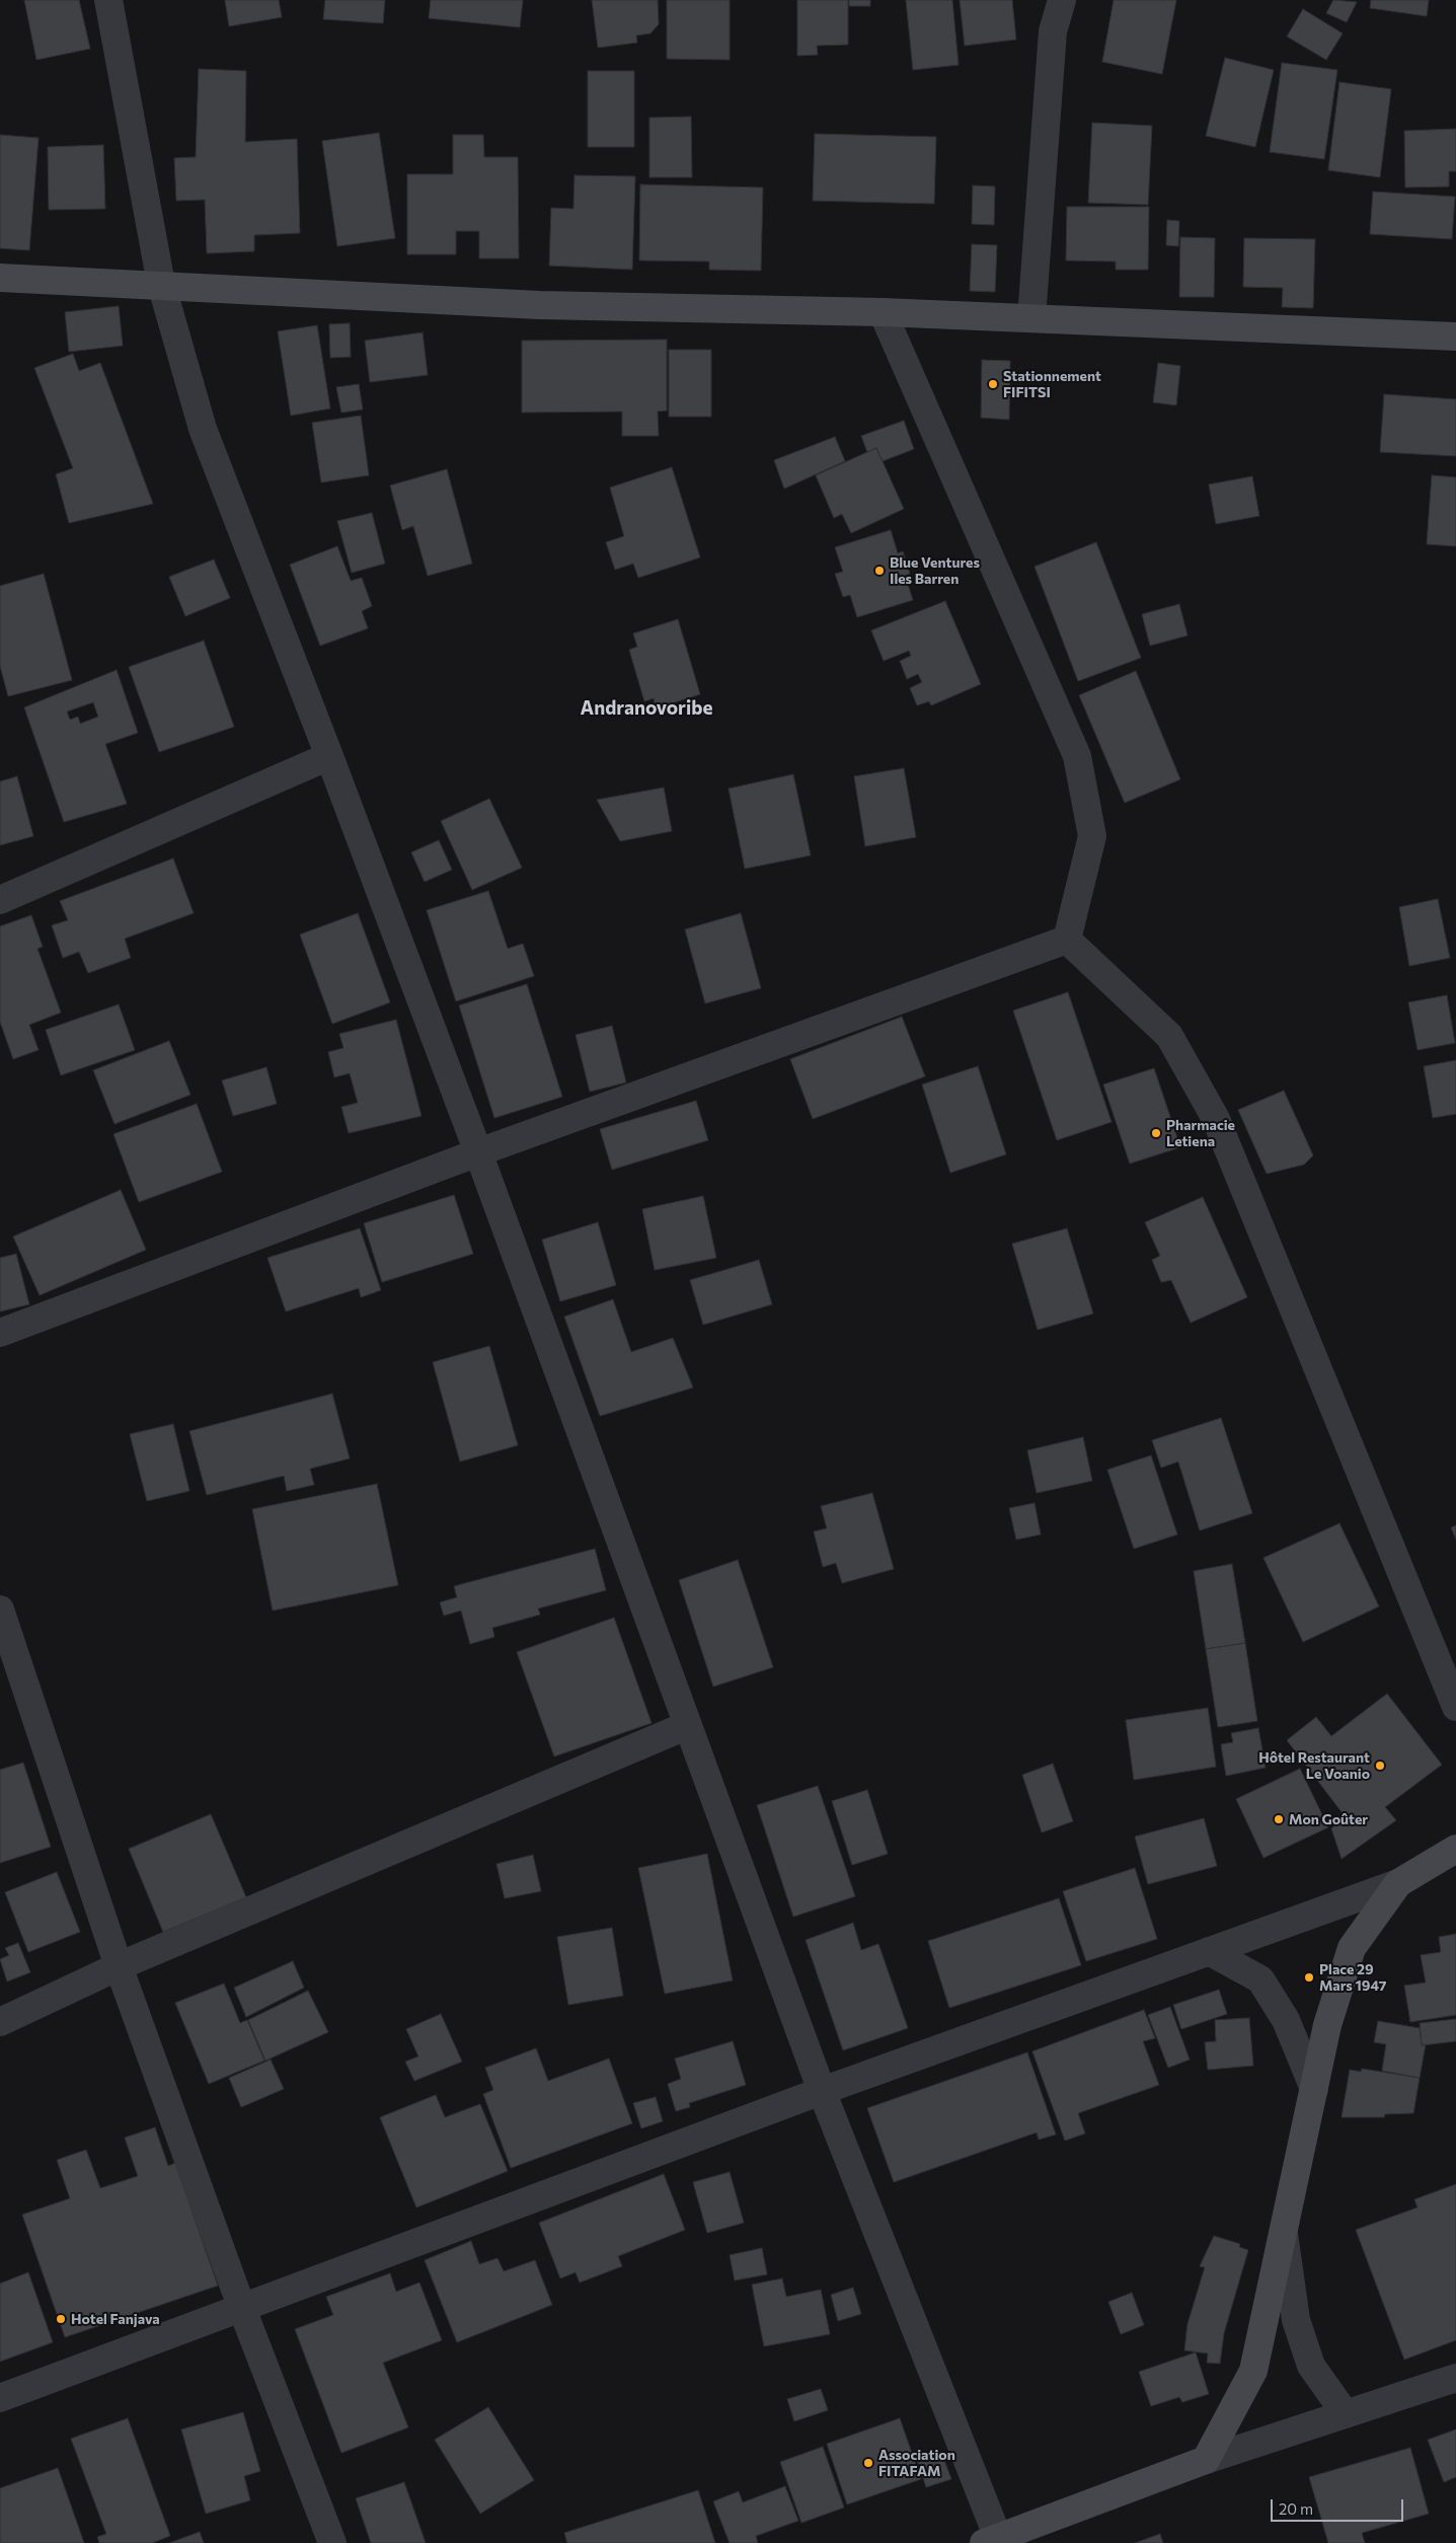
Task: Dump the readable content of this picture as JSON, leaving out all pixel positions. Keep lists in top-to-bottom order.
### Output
{
  "districts": ["Andranovoribe"],
  "places": [
    "Stationnement FIFITSI",
    "Blue Ventures Iles Barren",
    "Pharmacie Letiena",
    "Hôtel Restaurant Le Voanio",
    "Mon Goûter",
    "Place 29 Mars 1947",
    "Hotel Fanjava",
    "Association FITAFAM"
  ],
  "scale_bar": "20 m"
}
